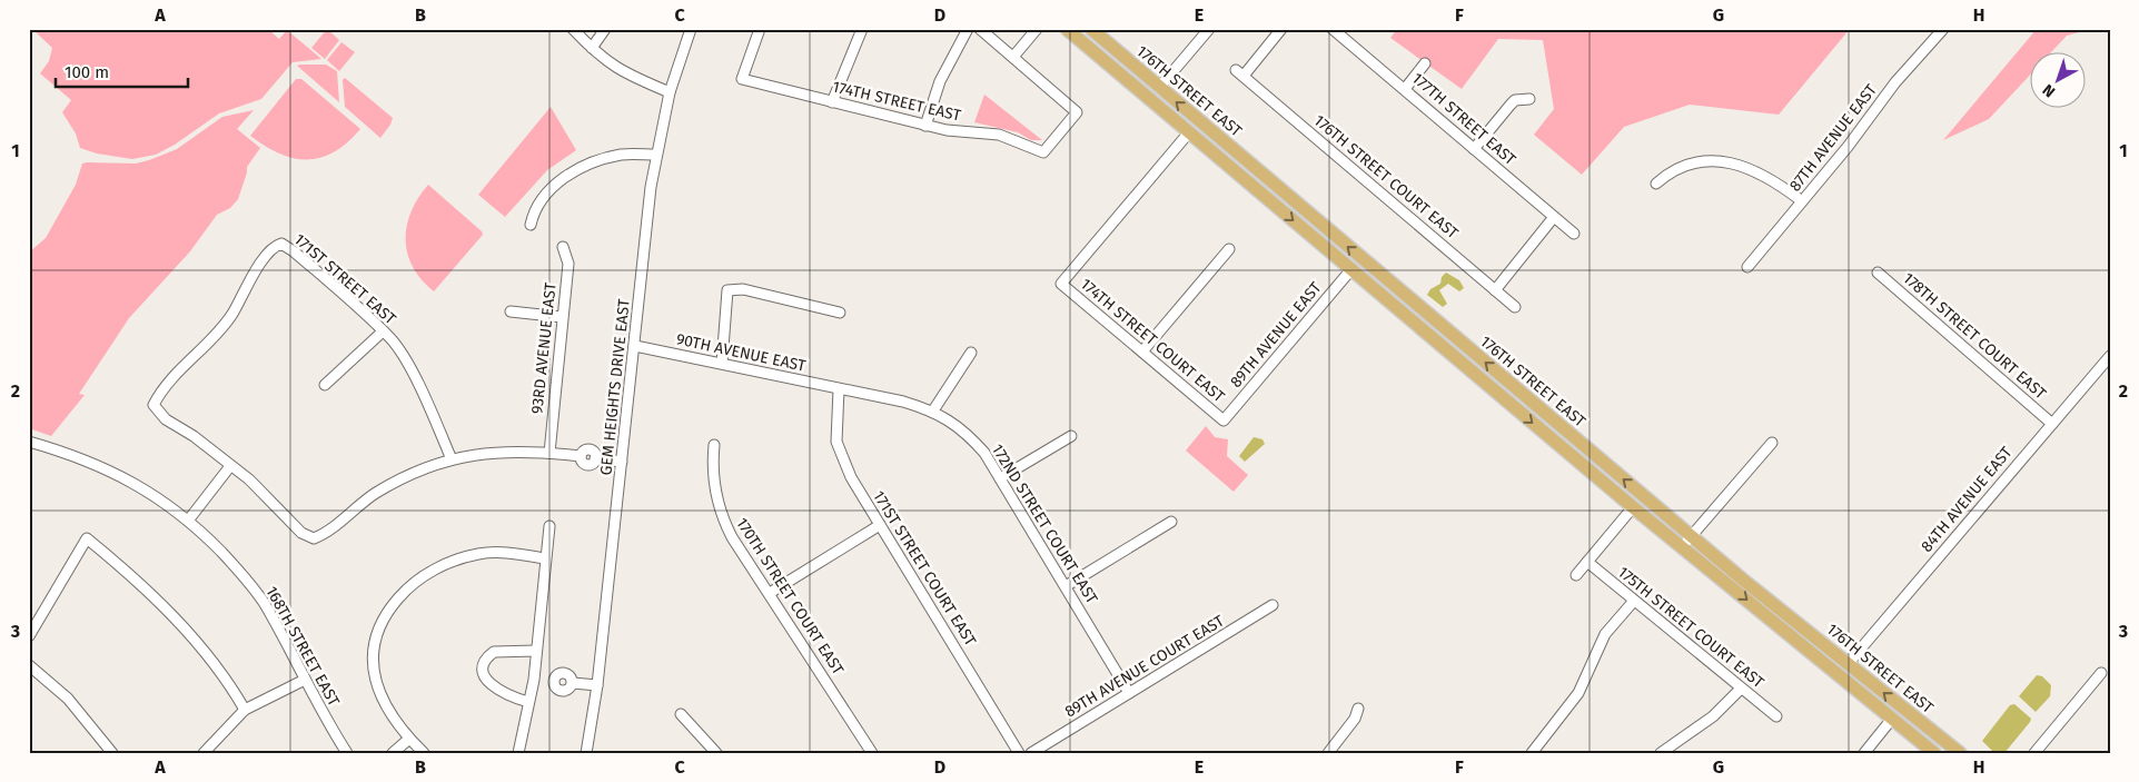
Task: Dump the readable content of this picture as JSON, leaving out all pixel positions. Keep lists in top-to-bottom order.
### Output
{
  "streets": {
    "main road": ["176TH STREET EAST"],
    "street": [
      "174TH STREET EAST",
      "177TH STREET EAST",
      "87TH AVENUE EAST",
      "176TH STREET COURT EAST",
      "171ST STREET EAST",
      "89TH AVENUE EAST",
      "178TH STREET COURT EAST",
      "174TH STREET COURT EAST",
      "93RD AVENUE EAST",
      "90TH AVENUE EAST",
      "GEM HEIGHTS DRIVE EAST",
      "84TH AVENUE EAST",
      "172ND STREET COURT EAST",
      "171ST STREET COURT EAST",
      "170TH STREET COURT EAST",
      "175TH STREET COURT EAST",
      "168TH STREET EAST",
      "89TH AVENUE COURT EAST"
    ]
  },
  "crossings": [
    ["176TH STREET EAST", "89TH AVENUE EAST"],
    ["176TH STREET EAST", "174TH STREET COURT EAST"],
    ["176TH STREET EAST", "84TH AVENUE EAST"],
    ["89TH AVENUE EAST", "174TH STREET COURT EAST"],
    ["178TH STREET COURT EAST", "84TH AVENUE EAST"],
    ["90TH AVENUE EAST", "GEM HEIGHTS DRIVE EAST"],
    ["90TH AVENUE EAST", "172ND STREET COURT EAST"],
    ["90TH AVENUE EAST", "171ST STREET COURT EAST"],
    ["172ND STREET COURT EAST", "171ST STREET COURT EAST"],
    ["172ND STREET COURT EAST", "89TH AVENUE COURT EAST"]
  ],
  "scale_bar": "100 m",
  "north": "bottom left",
  "grid": {
    "columns": [
      "A",
      "B",
      "C",
      "D",
      "E",
      "F",
      "G",
      "H"
    ],
    "rows": ["1", "2", "3"]
  }
}
